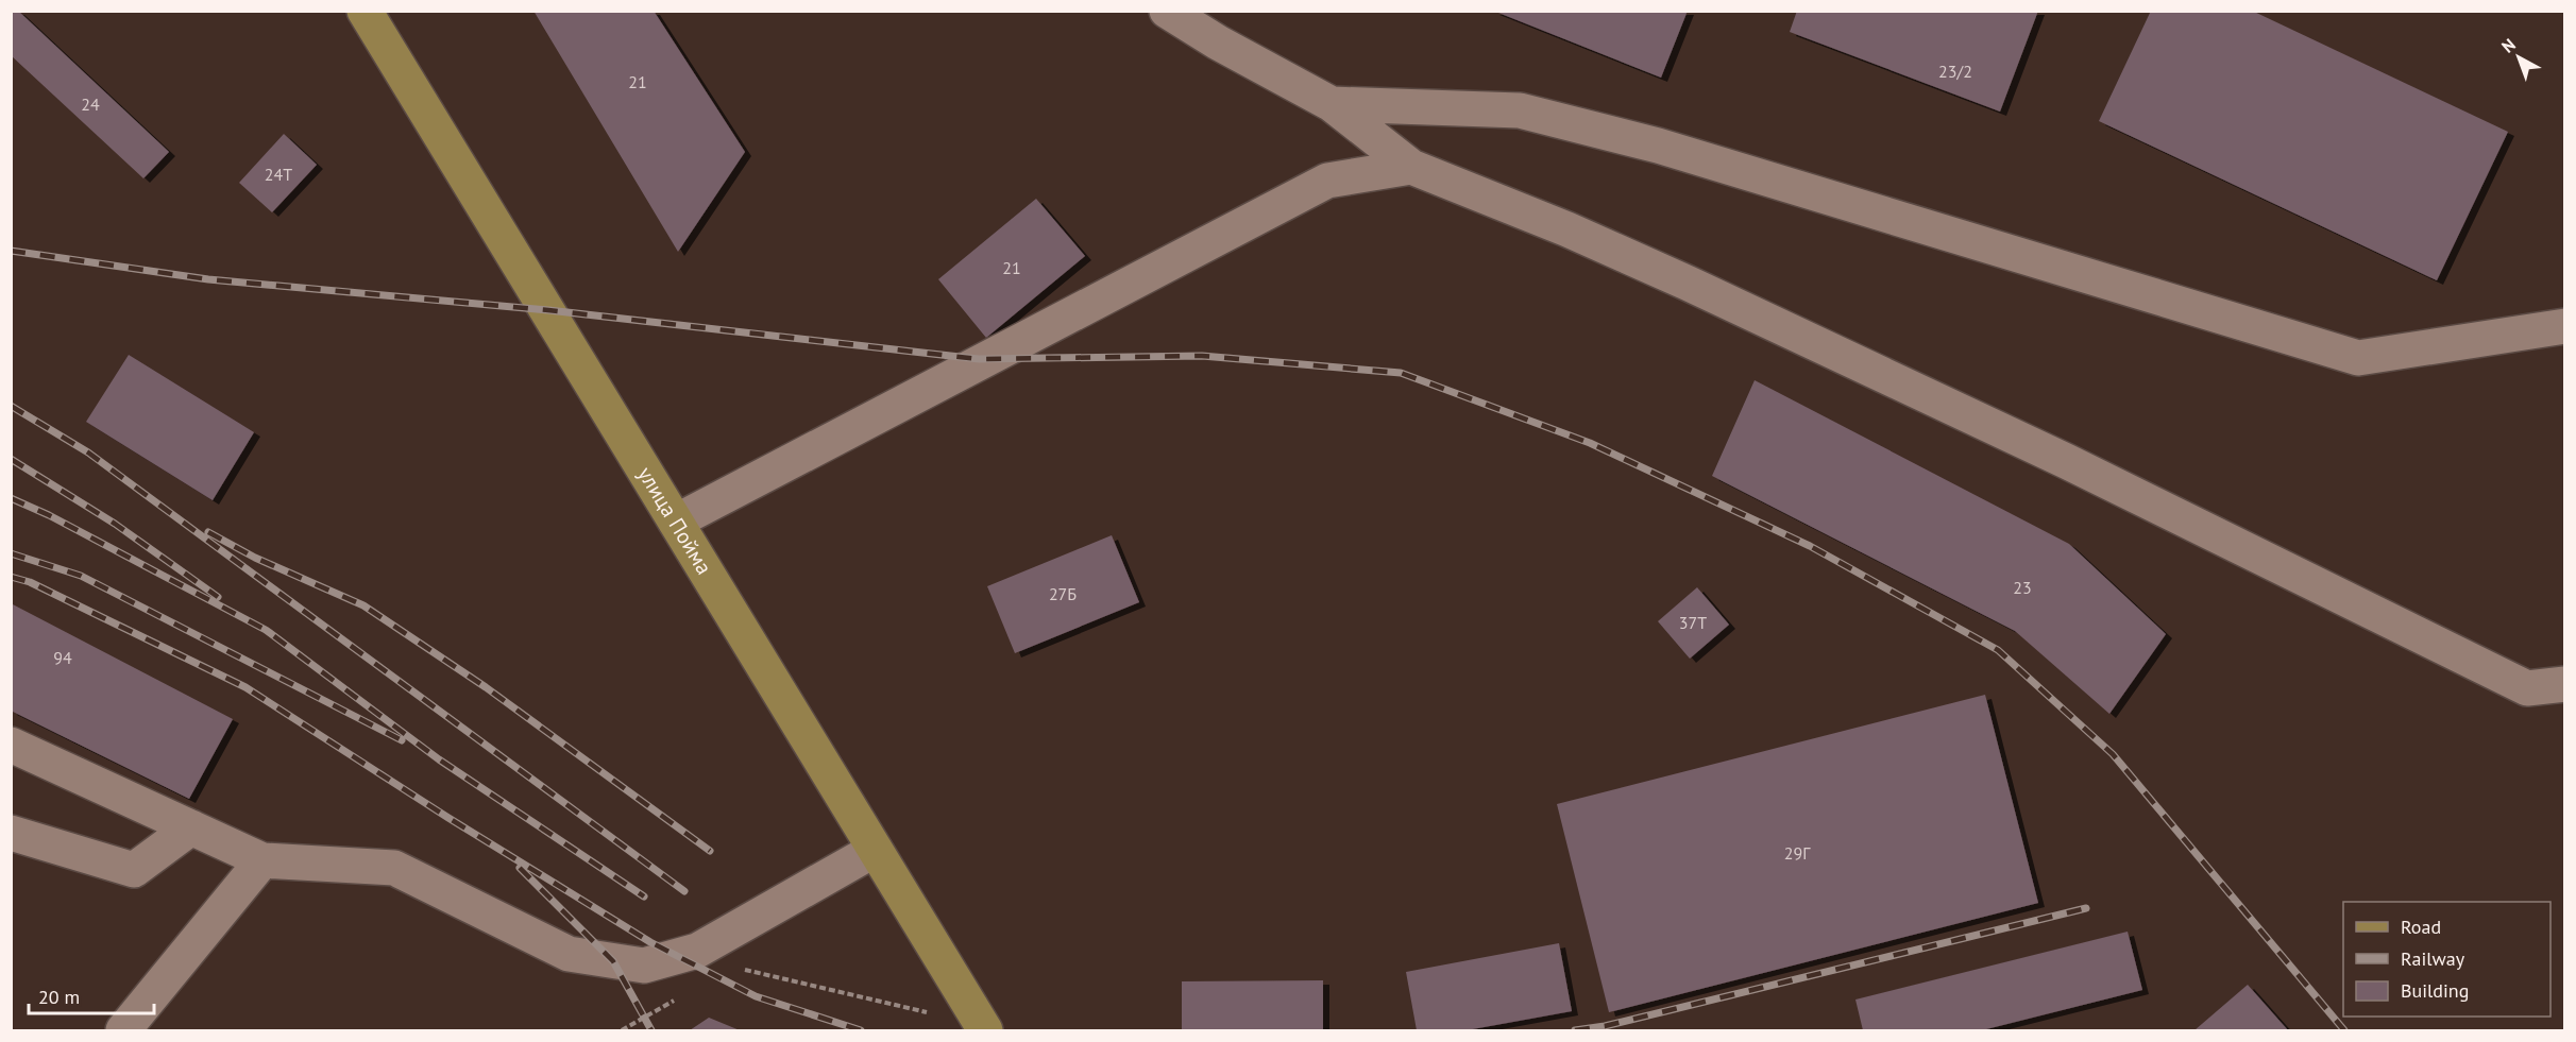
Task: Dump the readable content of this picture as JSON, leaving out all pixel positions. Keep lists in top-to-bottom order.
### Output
{
  "streets": {
    "main road": ["улица Пойма"]
  },
  "house_numbers": [
    "23/2",
    "21",
    "24",
    "24Т",
    "21",
    "23",
    "27Б",
    "37Т",
    "94",
    "29Г"
  ],
  "legend": ["Road", "Railway", "Building"],
  "scale_bar": "20 m",
  "north": "top left"
}
